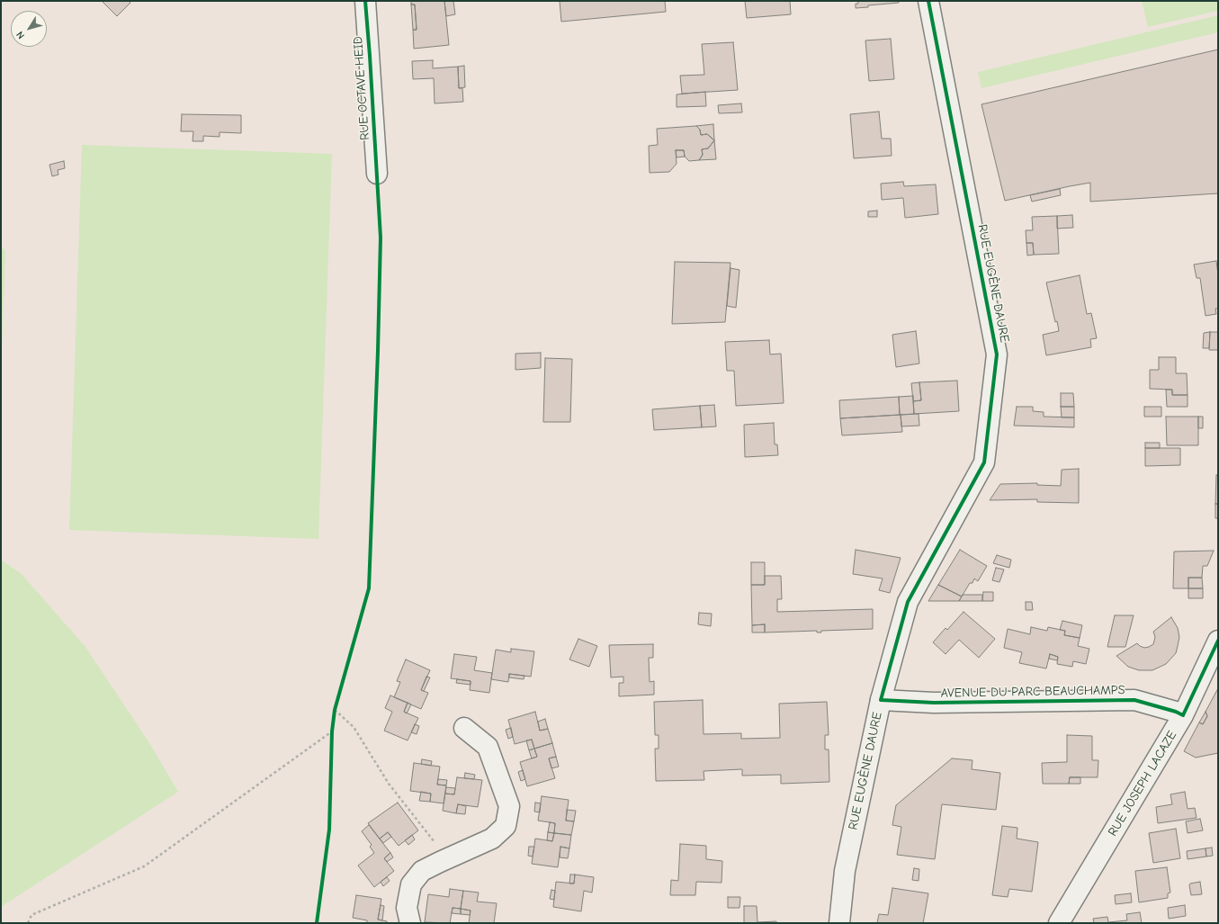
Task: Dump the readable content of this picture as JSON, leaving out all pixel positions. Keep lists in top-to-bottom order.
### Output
{
  "streets": {
    "street": [
      "RUE OCTAVE HEID",
      "RUE EUGÈNE DAURE",
      "AVENUE DU PARC BEAUCHAMPS",
      "RUE JOSEPH LACAZE"
    ]
  },
  "crossings": [
    ["RUE EUGÈNE DAURE", "AVENUE DU PARC BEAUCHAMPS"],
    ["AVENUE DU PARC BEAUCHAMPS", "RUE JOSEPH LACAZE"]
  ],
  "north": "bottom left"
}
